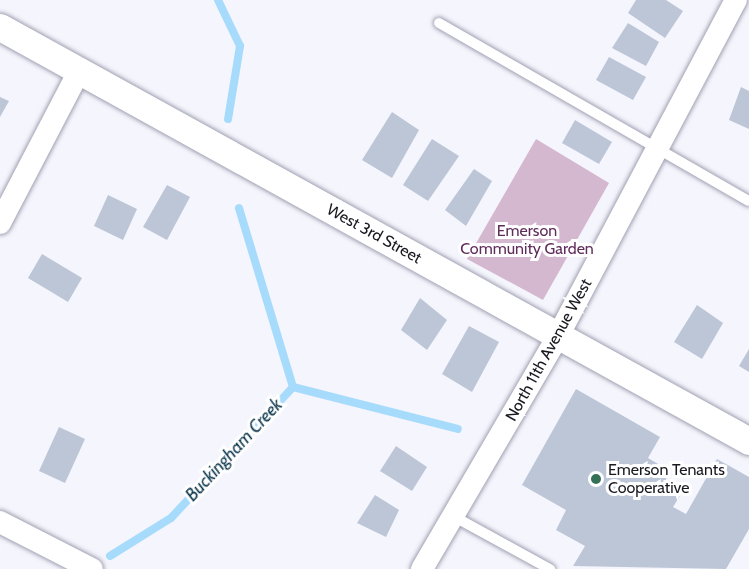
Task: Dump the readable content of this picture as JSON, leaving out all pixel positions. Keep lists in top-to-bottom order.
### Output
{
  "streets": {
    "street": ["West 3rd Street", "North 11th Avenue West"]
  },
  "crossings": [
    ["West 3rd Street", "North 11th Avenue West"]
  ],
  "water": ["Buckingham Creek"],
  "parks": ["Emerson Community Garden"],
  "places": ["Emerson Tenants Cooperative"]
}
